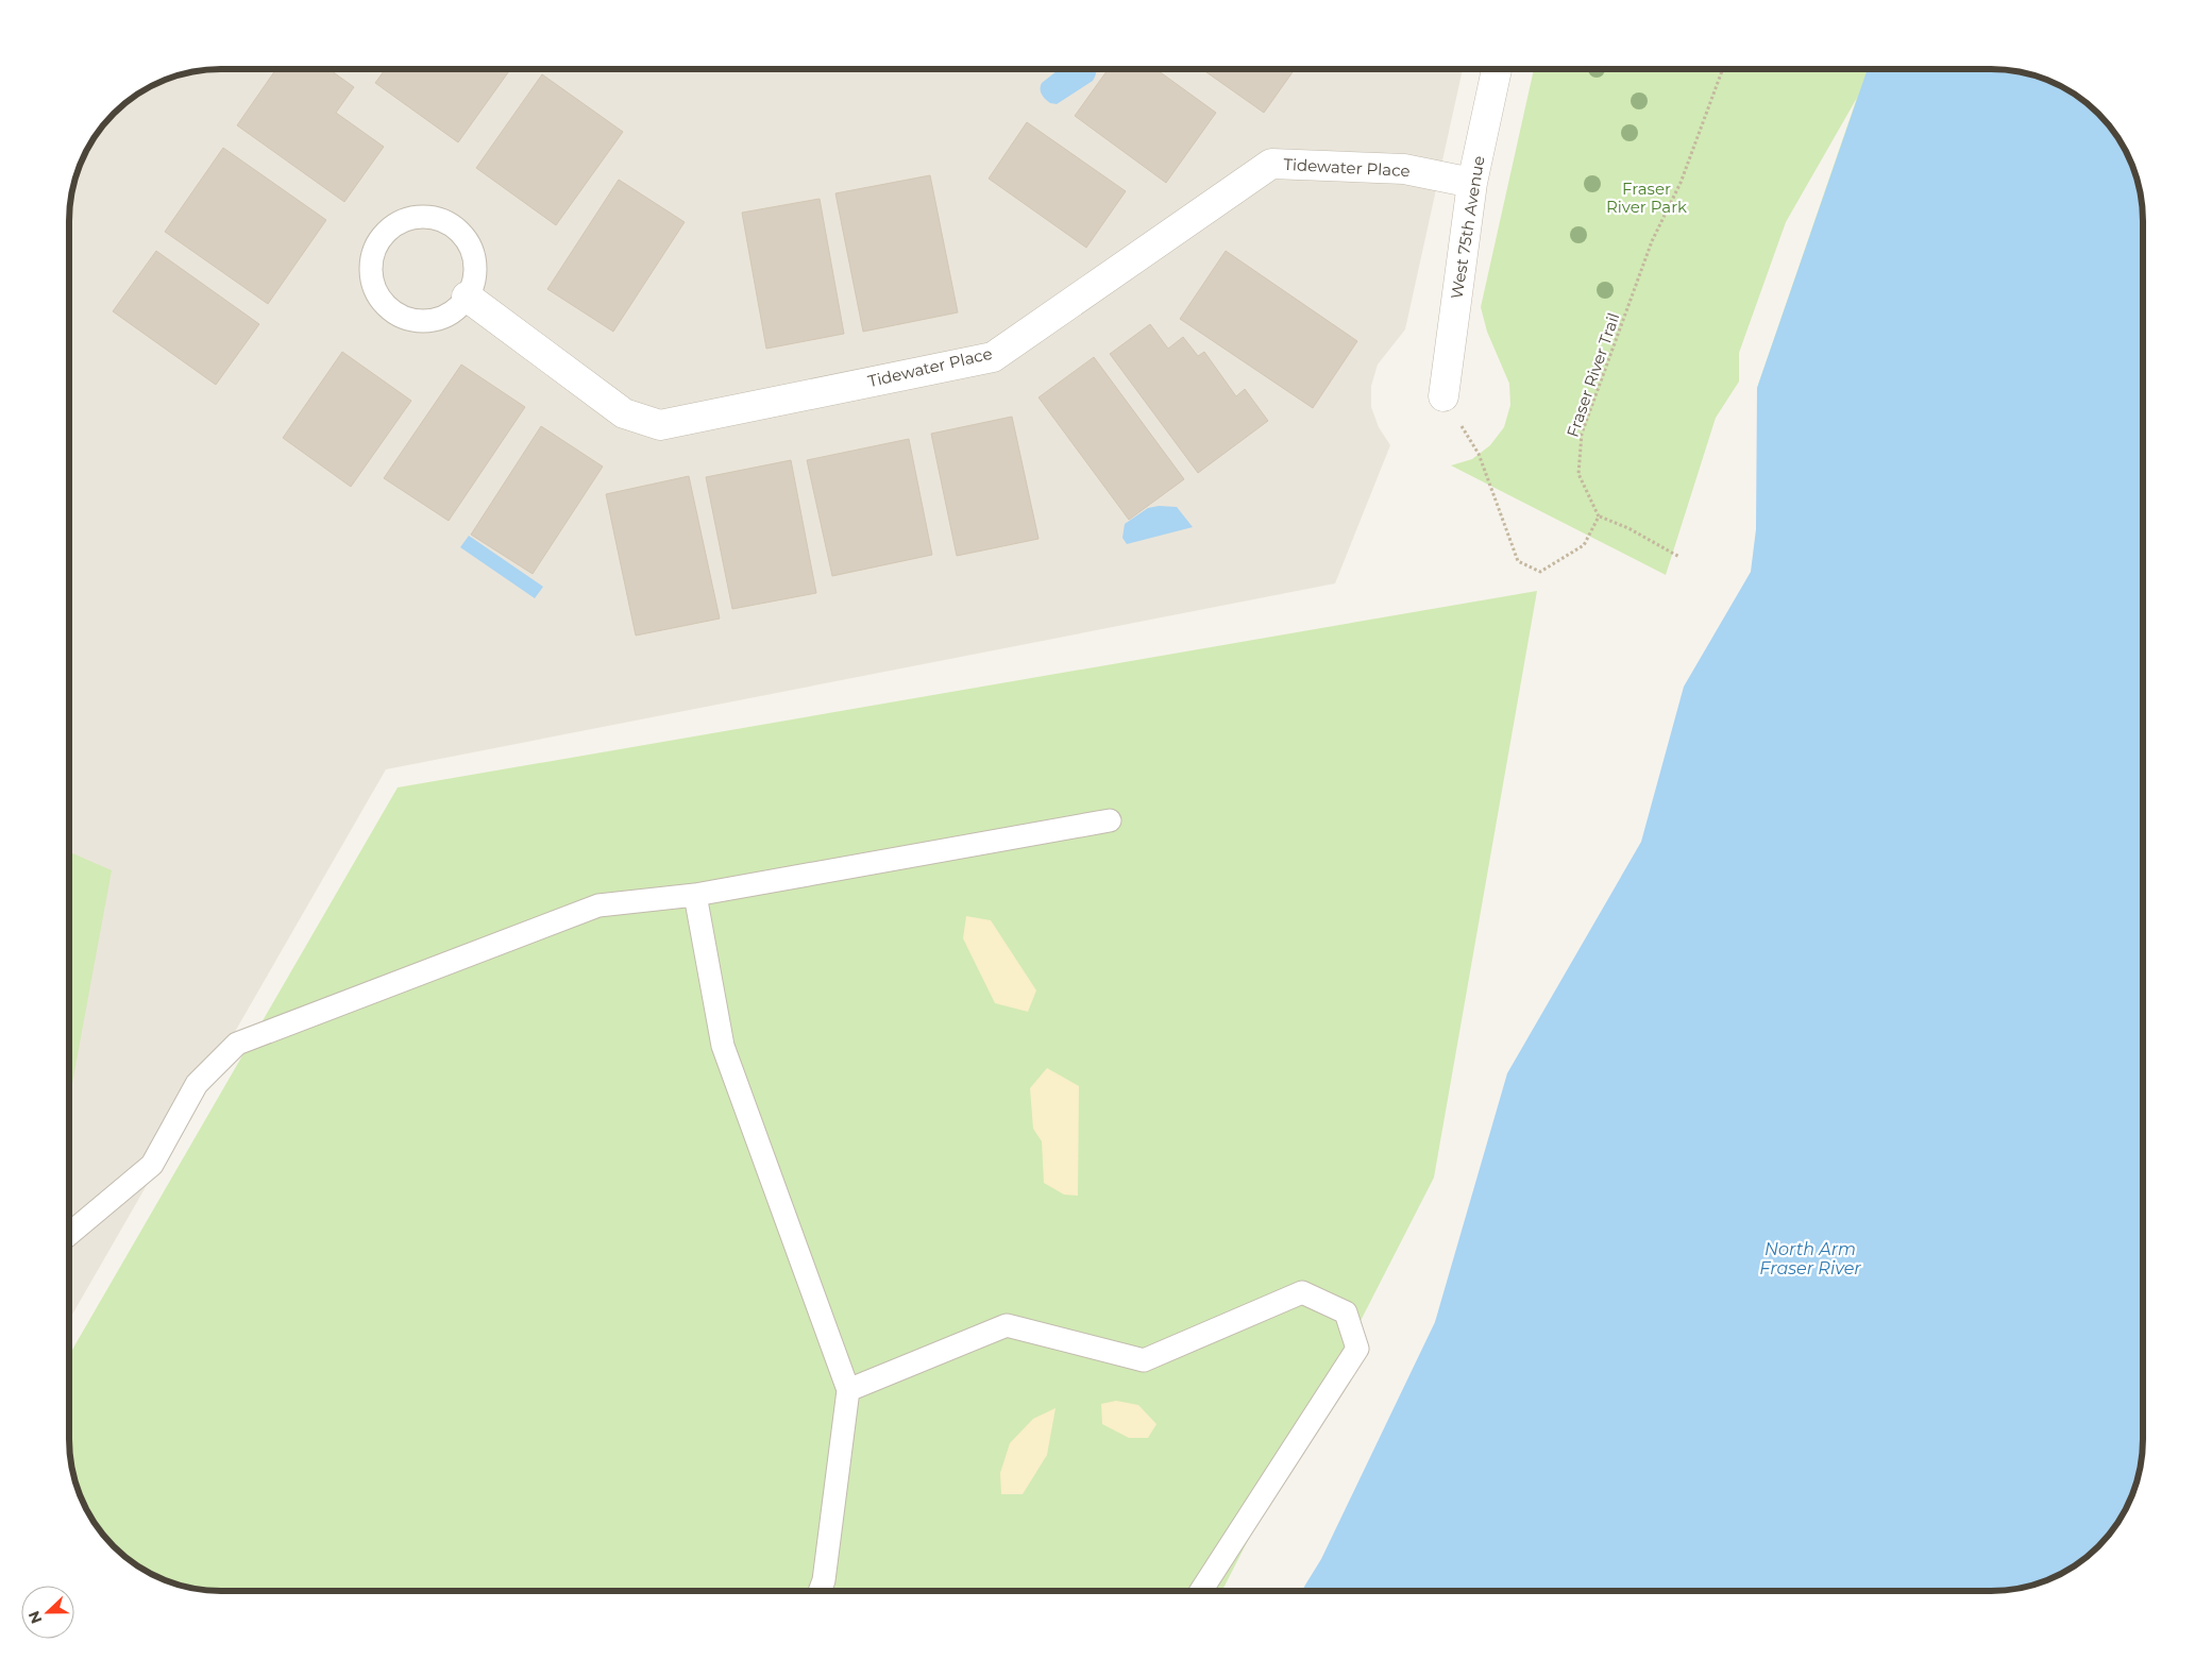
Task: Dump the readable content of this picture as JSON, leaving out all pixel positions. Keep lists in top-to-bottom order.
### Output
{
  "streets": {
    "street": ["Tidewater Place", "West 75th Avenue"],
    "path": ["Fraser River Trail"]
  },
  "crossings": [
    ["Tidewater Place", "West 75th Avenue"]
  ],
  "water": ["North Arm Fraser River"],
  "parks": ["Fraser River Park"],
  "north": "left"
}
